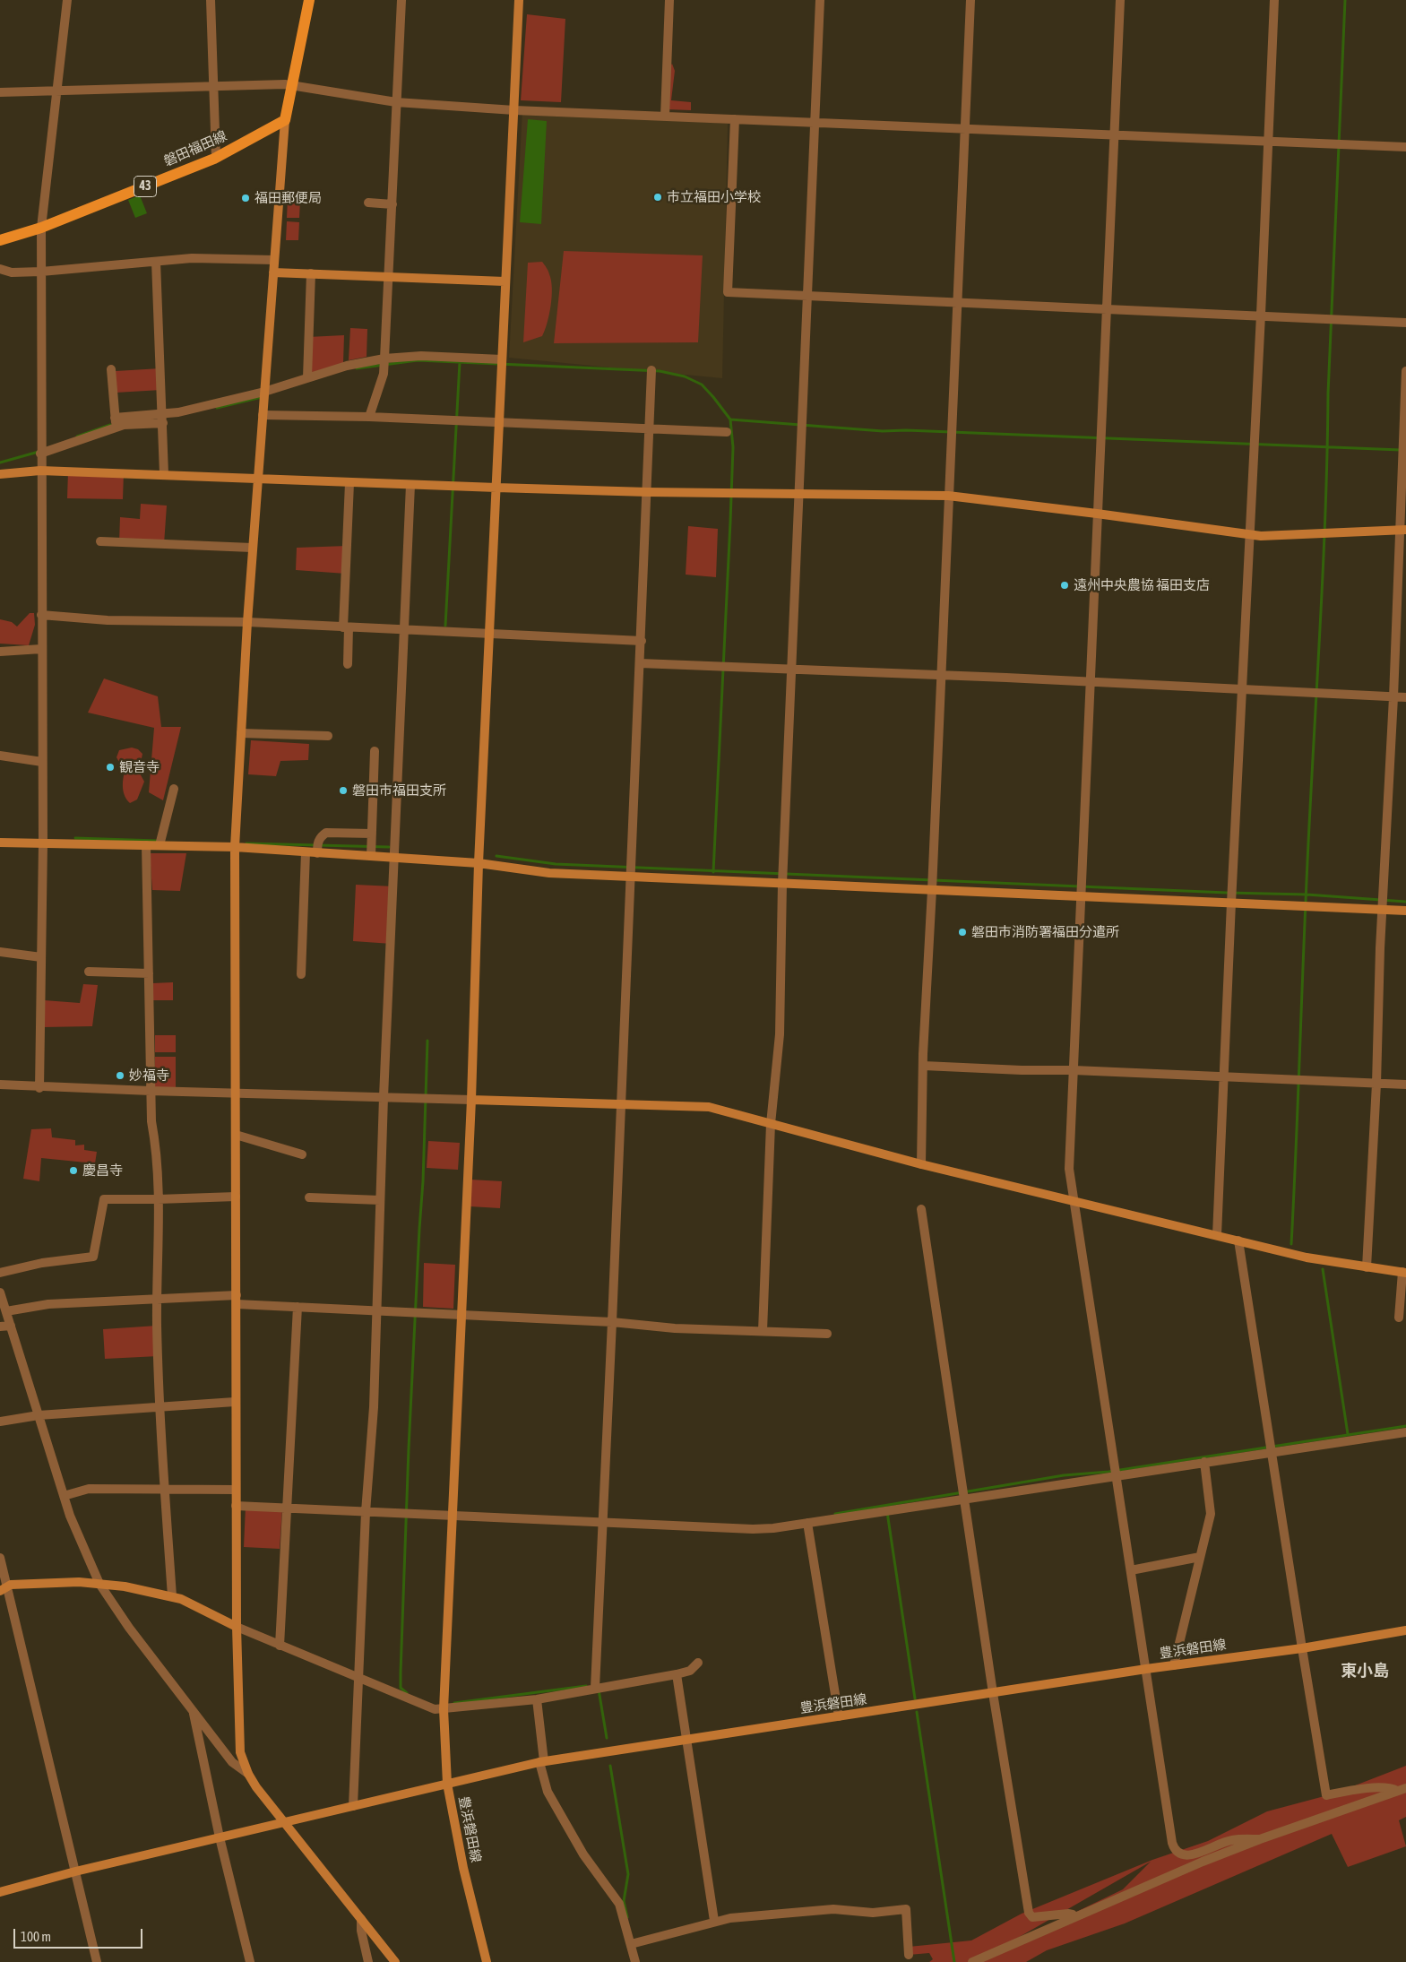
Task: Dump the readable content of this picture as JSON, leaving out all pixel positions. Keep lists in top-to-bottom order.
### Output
{
  "streets": {
    "main road": ["磐田福田線", "43"],
    "street": ["豊浜磐田線"]
  },
  "districts": ["東小島"],
  "places": [
    "市立福田小学校",
    "福田郵便局",
    "遠州中央農協 福田支店",
    "観音寺",
    "磐田市福田支所",
    "磐田市消防署福田分遣所",
    "妙福寺",
    "慶昌寺"
  ],
  "scale_bar": "100 m"
}
